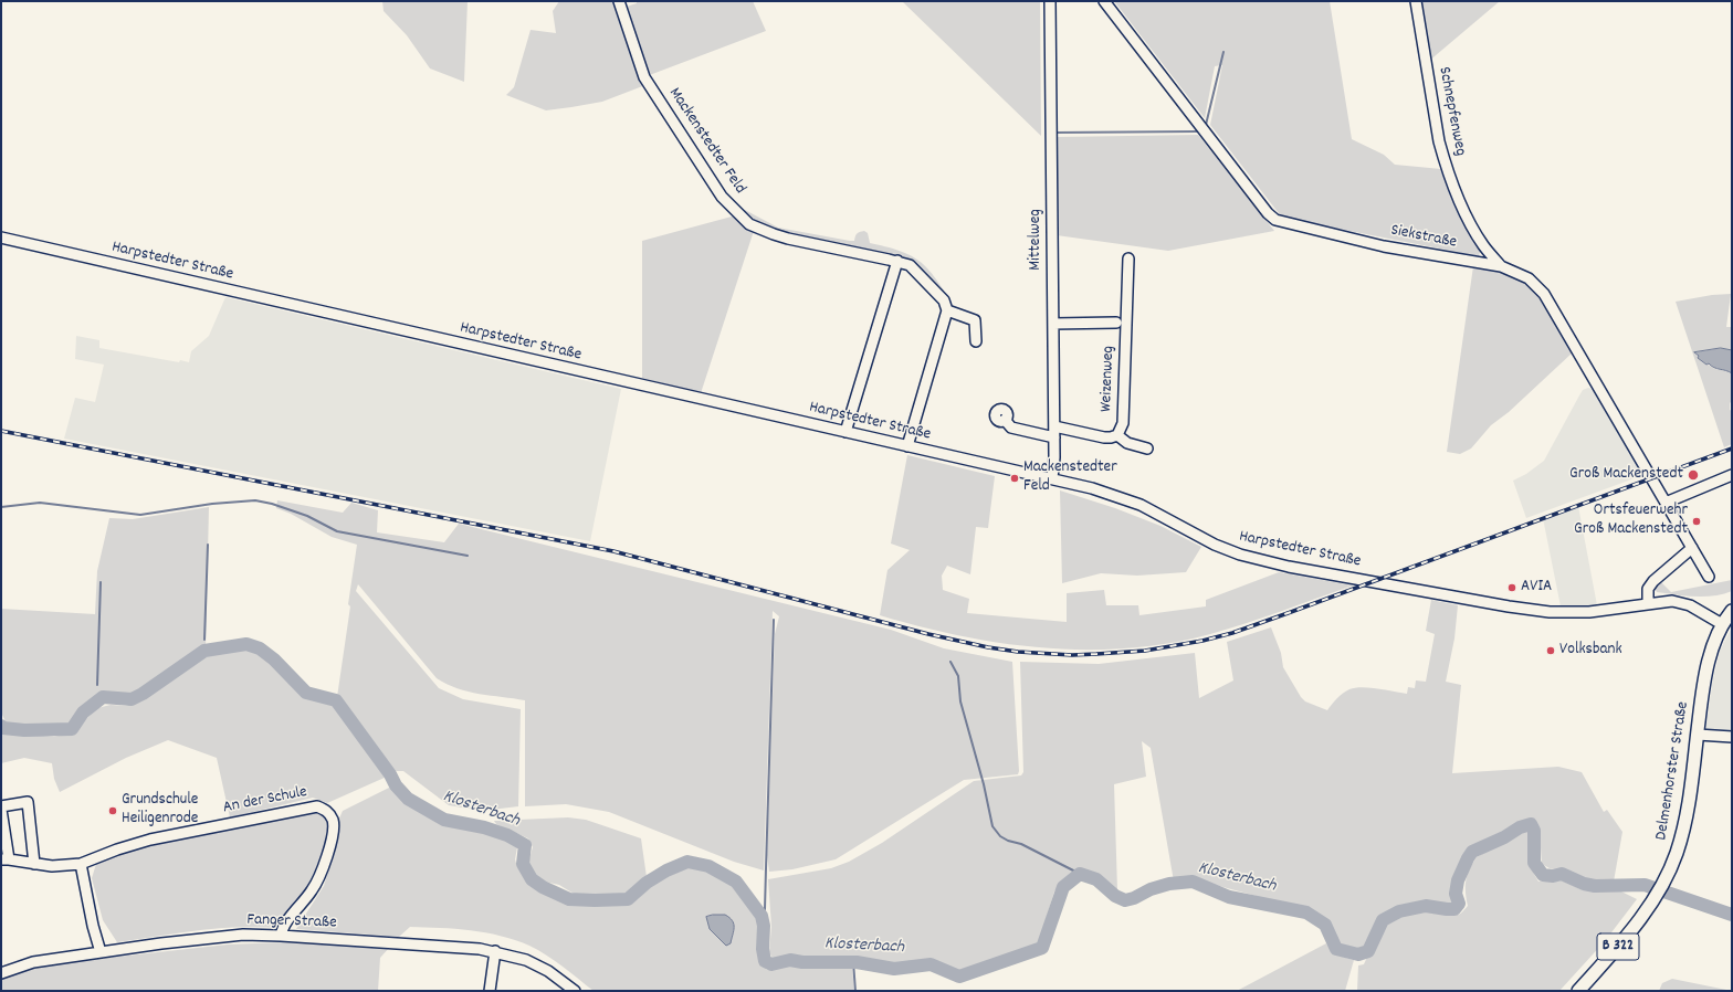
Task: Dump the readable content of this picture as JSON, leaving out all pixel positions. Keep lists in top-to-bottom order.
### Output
{
  "streets": {
    "main road": ["Delmenhorster Straße", "B 322"],
    "street": [
      "Schnepfenweg",
      "Mackenstedter Feld",
      "Siekstraße",
      "Mittelweg",
      "Harpstedter Straße",
      "Weizenweg",
      "An der Schule",
      "Fanger Straße"
    ]
  },
  "crossings": [
    ["Schnepfenweg", "Siekstraße"],
    ["Mittelweg", "Harpstedter Straße"],
    ["Mittelweg", "Weizenweg"],
    ["Harpstedter Straße", "Delmenhorster Straße"],
    ["An der Schule", "Fanger Straße"]
  ],
  "water": ["Klosterbach"],
  "places": [
    "Groß Mackenstedt",
    "Mackenstedter Feld",
    "Ortsfeuerwehr Groß Mackenstedt",
    "AVIA",
    "Volksbank",
    "Grundschule Heiligenrode"
  ]
}
